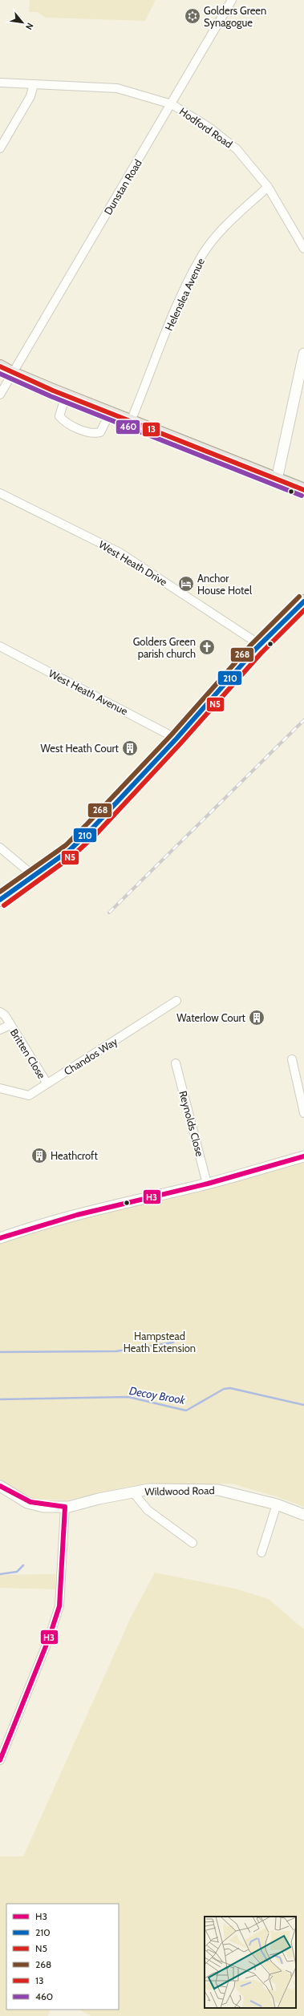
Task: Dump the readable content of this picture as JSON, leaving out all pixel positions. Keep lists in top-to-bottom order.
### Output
{
  "streets": {
    "street": [
      "Hodford Road",
      "Dunstan Road",
      "Helenslea Avenue",
      "West Heath Drive",
      "West Heath Avenue",
      "Britten Close",
      "Chandos Way",
      "Reynolds Close",
      "Wildwood Road"
    ]
  },
  "crossings": [
    ["Hodford Road", "Dunstan Road"],
    ["Hodford Road", "Helenslea Avenue"],
    ["Britten Close", "Chandos Way"]
  ],
  "water": ["Decoy Brook"],
  "parks": ["Hampstead Heath Extension"],
  "places": {
    "synagogue": ["Golders Green Synagogue"],
    "hotel": ["Anchor House Hotel"],
    "church": ["Golders Green parish church"],
    "building": ["West Heath Court", "Waterlow Court", "Heathcroft"]
  },
  "lines": [
    "transit line 13",
    "transit line 460",
    "transit line 268",
    "transit line 210",
    "transit line N5",
    "transit line H3"
  ],
  "legend": [
    "H3",
    "210",
    "N5",
    "268",
    "13",
    "460"
  ],
  "north": "bottom right"
}
